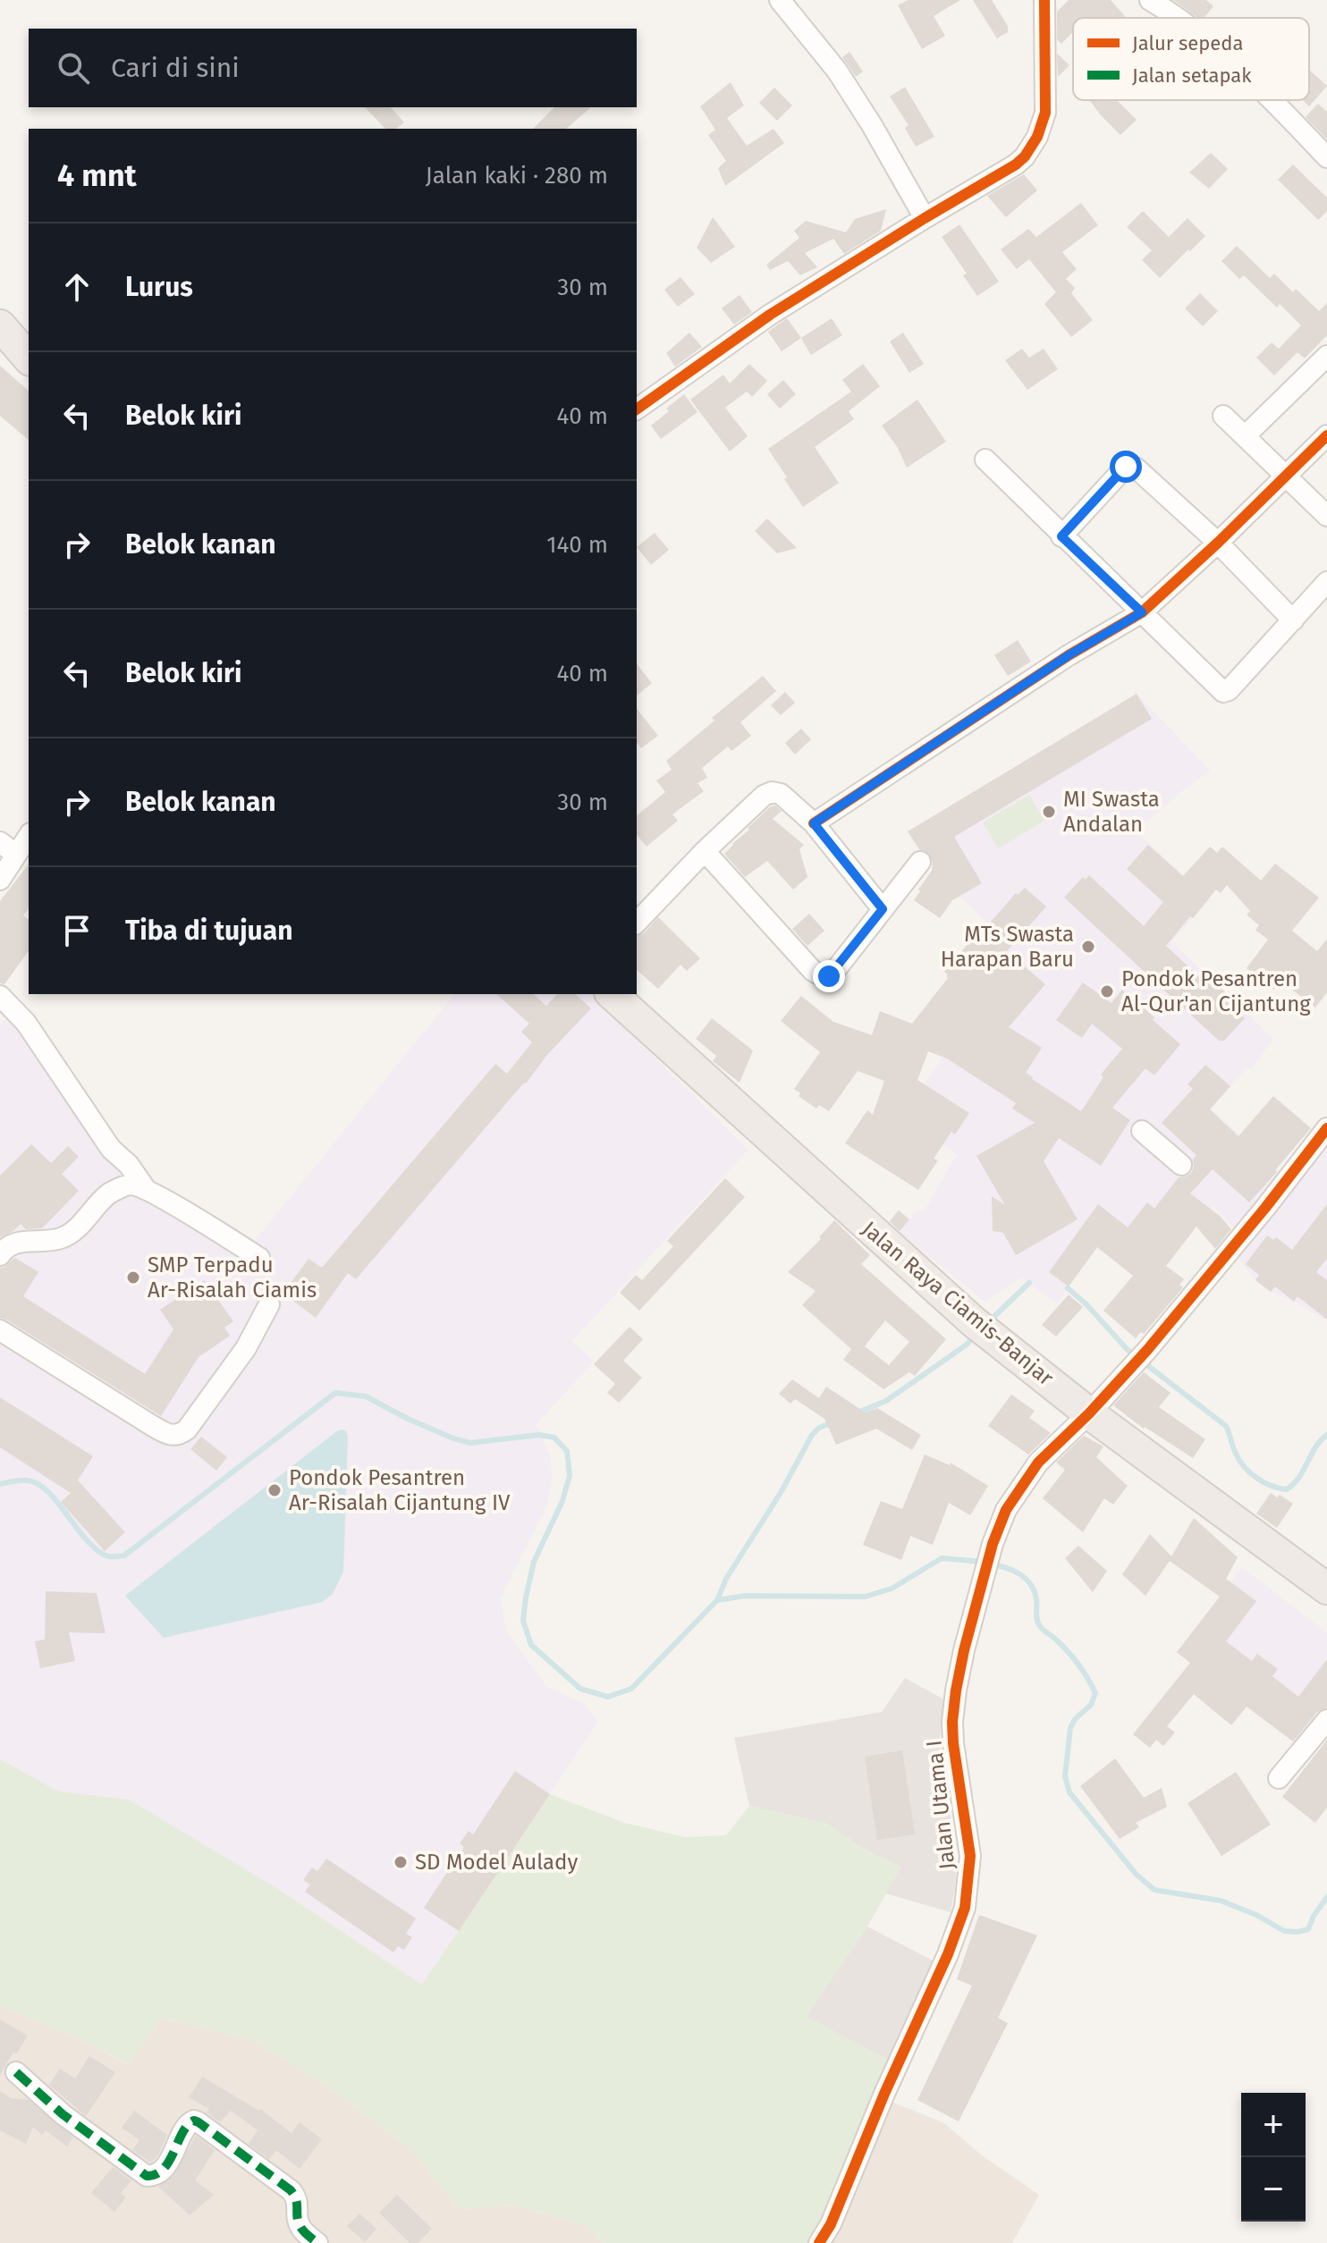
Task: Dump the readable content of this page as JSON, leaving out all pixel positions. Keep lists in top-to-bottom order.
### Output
{
  "streets": {
    "highway": ["Jalan Raya Ciamis-Banjar"],
    "street": ["Jalan Utama I"]
  },
  "crossings": [
    ["Jalan Raya Ciamis-Banjar", "Jalan Utama I"]
  ],
  "places": [
    "MI Swasta Andalan",
    "MTs Swasta Harapan Baru",
    "Pondok Pesantren Al-Qur'an Cijantung",
    "SMP Terpadu Ar-Risalah Ciamis",
    "Pondok Pesantren Ar-Risalah Cijantung IV",
    "SD Model Aulady"
  ],
  "legend": ["Jalur sepeda", "Jalan setapak"],
  "page": {
    "search": "Cari di sini",
    "heading": ["4 mnt", "Jalan kaki · 280 m"],
    "list": [
      ["Lurus", "30 m"],
      ["Belok kiri", "40 m"],
      ["Belok kanan", "140 m"],
      ["Belok kiri", "40 m"],
      ["Belok kanan", "30 m"],
      "Tiba di tujuan"
    ],
    "map_buttons": ["+", "−"]
  }
}
